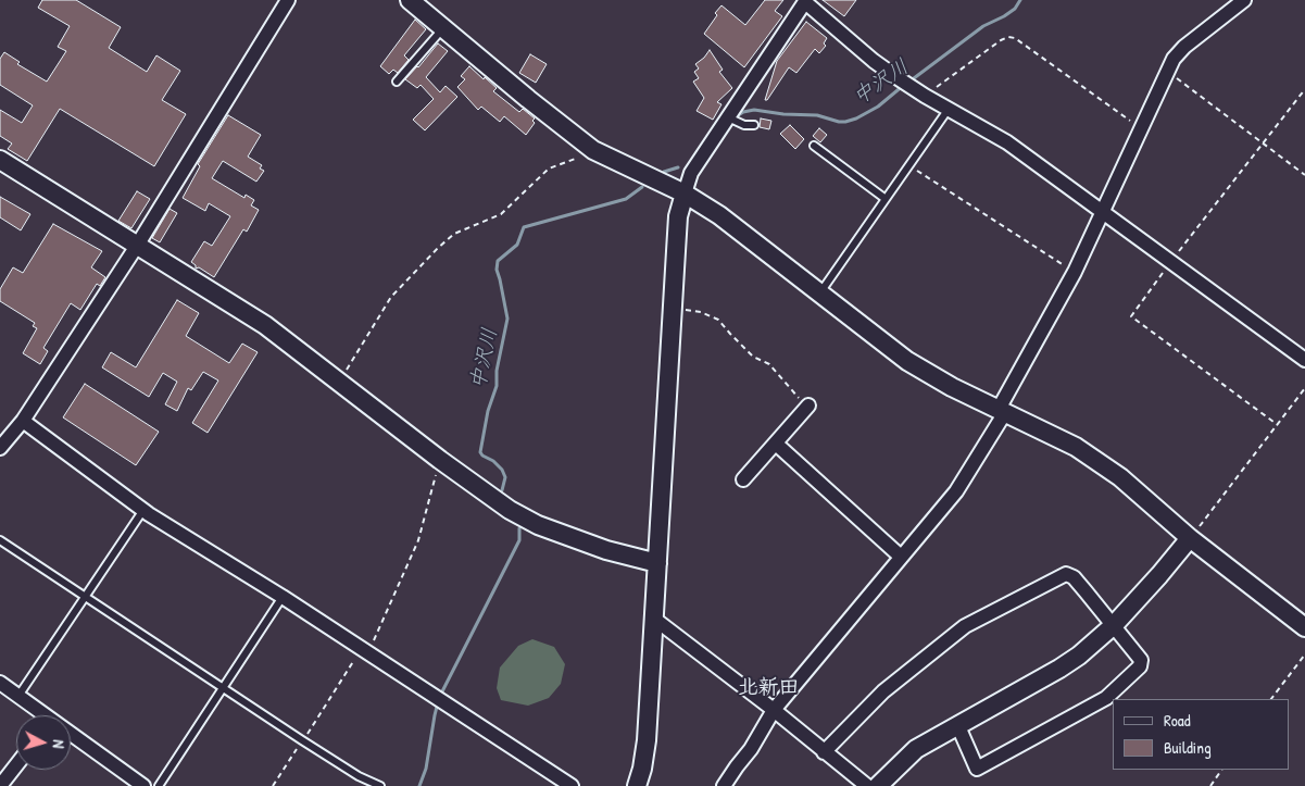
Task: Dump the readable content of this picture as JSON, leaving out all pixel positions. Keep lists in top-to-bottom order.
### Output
{
  "districts": ["北新田"],
  "water": ["中沢川"],
  "legend": ["Road", "Building"],
  "north": "right"
}
